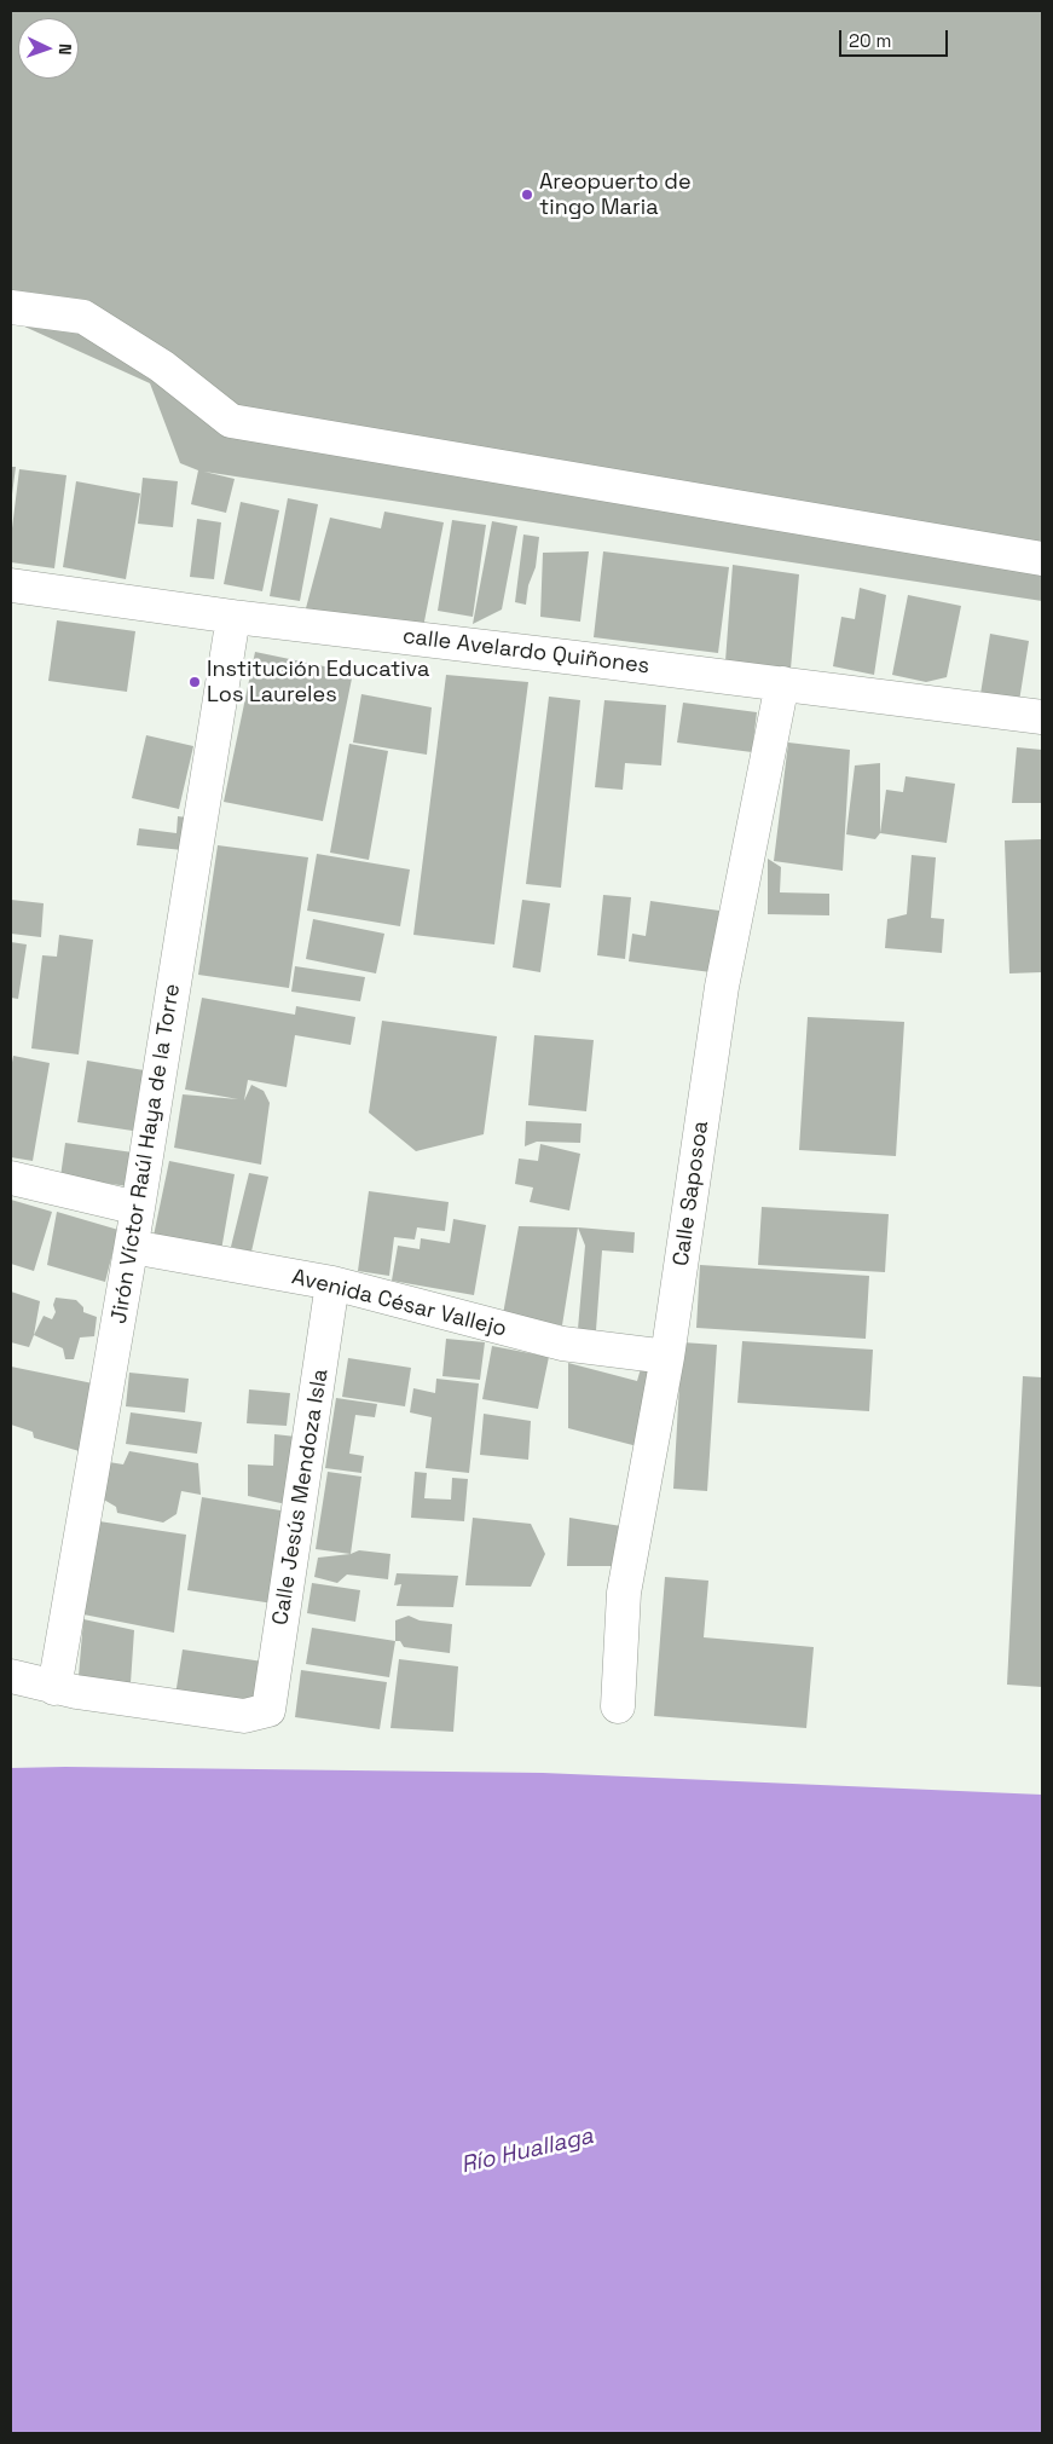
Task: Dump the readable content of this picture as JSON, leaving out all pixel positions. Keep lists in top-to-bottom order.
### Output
{
  "streets": {
    "street": [
      "calle Avelardo Quiñones",
      "Jirón Víctor Raúl Haya de la Torre",
      "Calle Saposoa",
      "Avenida César Vallejo",
      "Calle Jesús Mendoza Isla"
    ]
  },
  "crossings": [
    ["calle Avelardo Quiñones", "Jirón Víctor Raúl Haya de la Torre"],
    ["calle Avelardo Quiñones", "Calle Saposoa"],
    ["Jirón Víctor Raúl Haya de la Torre", "Avenida César Vallejo"],
    ["Jirón Víctor Raúl Haya de la Torre", "Calle Jesús Mendoza Isla"],
    ["Calle Saposoa", "Avenida César Vallejo"],
    ["Avenida César Vallejo", "Calle Jesús Mendoza Isla"]
  ],
  "water": ["Río Huallaga"],
  "places": ["Areopuerto de tingo Maria", "Institución Educativa Los Laureles"],
  "scale_bar": "20 m",
  "north": "right"
}
